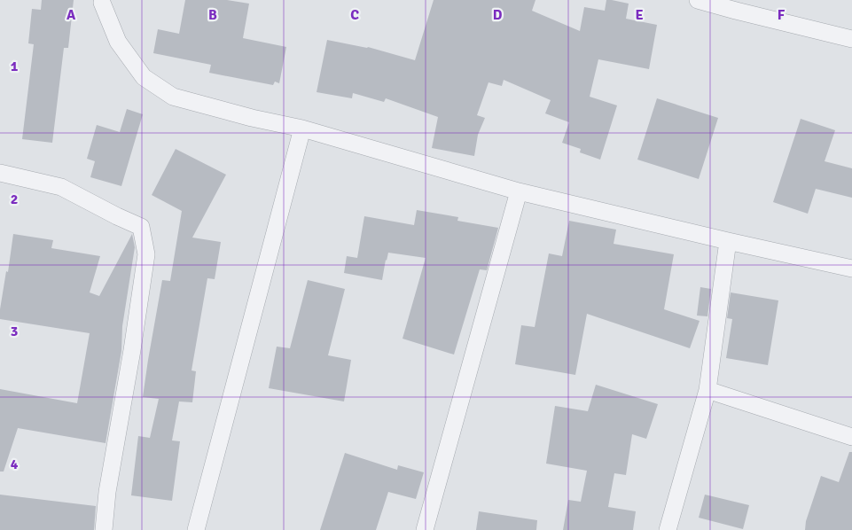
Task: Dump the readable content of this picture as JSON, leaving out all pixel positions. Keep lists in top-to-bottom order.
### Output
{
  "grid": {
    "columns": [
      "A",
      "B",
      "C",
      "D",
      "E",
      "F"
    ],
    "rows": [
      "1",
      "2",
      "3",
      "4"
    ]
  }
}
